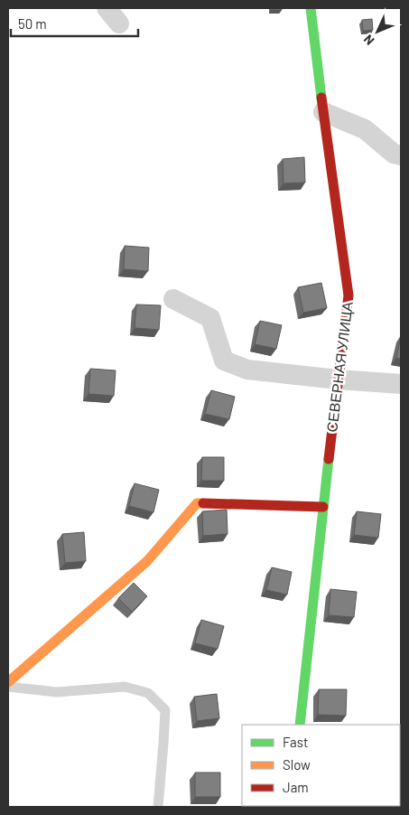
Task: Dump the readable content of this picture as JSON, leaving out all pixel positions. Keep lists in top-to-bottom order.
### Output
{
  "streets": {
    "street": ["СЕВЕРНАЯ УЛИЦА"]
  },
  "legend": ["Fast", "Slow", "Jam"],
  "scale_bar": "50 m",
  "north": "bottom left"
}
